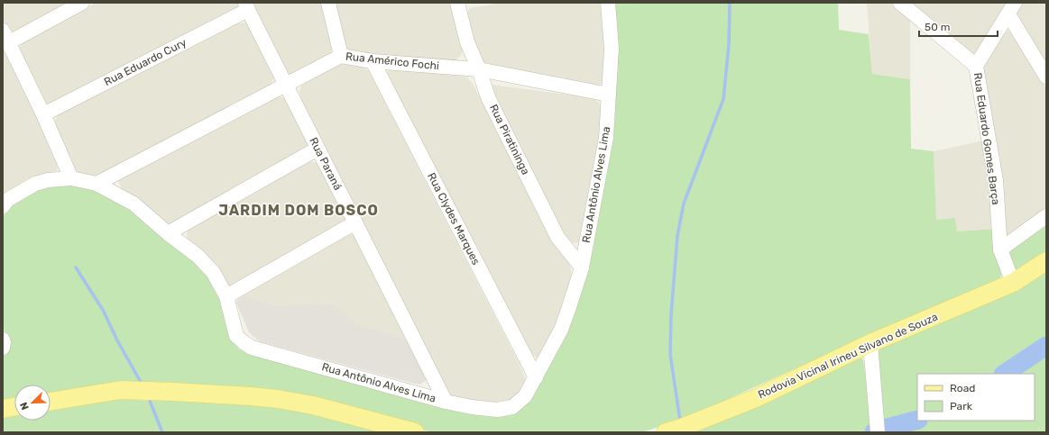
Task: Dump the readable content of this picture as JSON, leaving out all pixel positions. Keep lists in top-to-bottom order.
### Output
{
  "streets": {
    "main road": ["Rodovia Vicinal Irineu Silvano de Souza"],
    "street": [
      "Rua Américo Fochi",
      "Rua Eduardo Cury",
      "Rua Eduardo Gomes Barça",
      "Rua Piratininga",
      "Rua Paraná",
      "Rua Antônio Alves Lima",
      "Rua Clydes Marques"
    ]
  },
  "crossings": [
    ["Rua Américo Fochi", "Rua Piratininga"],
    ["Rua Américo Fochi", "Rua Paraná"],
    ["Rua Américo Fochi", "Rua Antônio Alves Lima"],
    ["Rua Américo Fochi", "Rua Clydes Marques"],
    ["Rua Eduardo Cury", "Rua Paraná"],
    ["Rua Eduardo Gomes Barça", "Rodovia Vicinal Irineu Silvano de Souza"],
    ["Rua Piratininga", "Rua Antônio Alves Lima"],
    ["Rua Paraná", "Rua Antônio Alves Lima"],
    ["Rua Antônio Alves Lima", "Rua Clydes Marques"]
  ],
  "districts": ["JARDIM DOM BOSCO"],
  "legend": ["Road", "Park"],
  "scale_bar": "50 m",
  "north": "bottom left"
}
